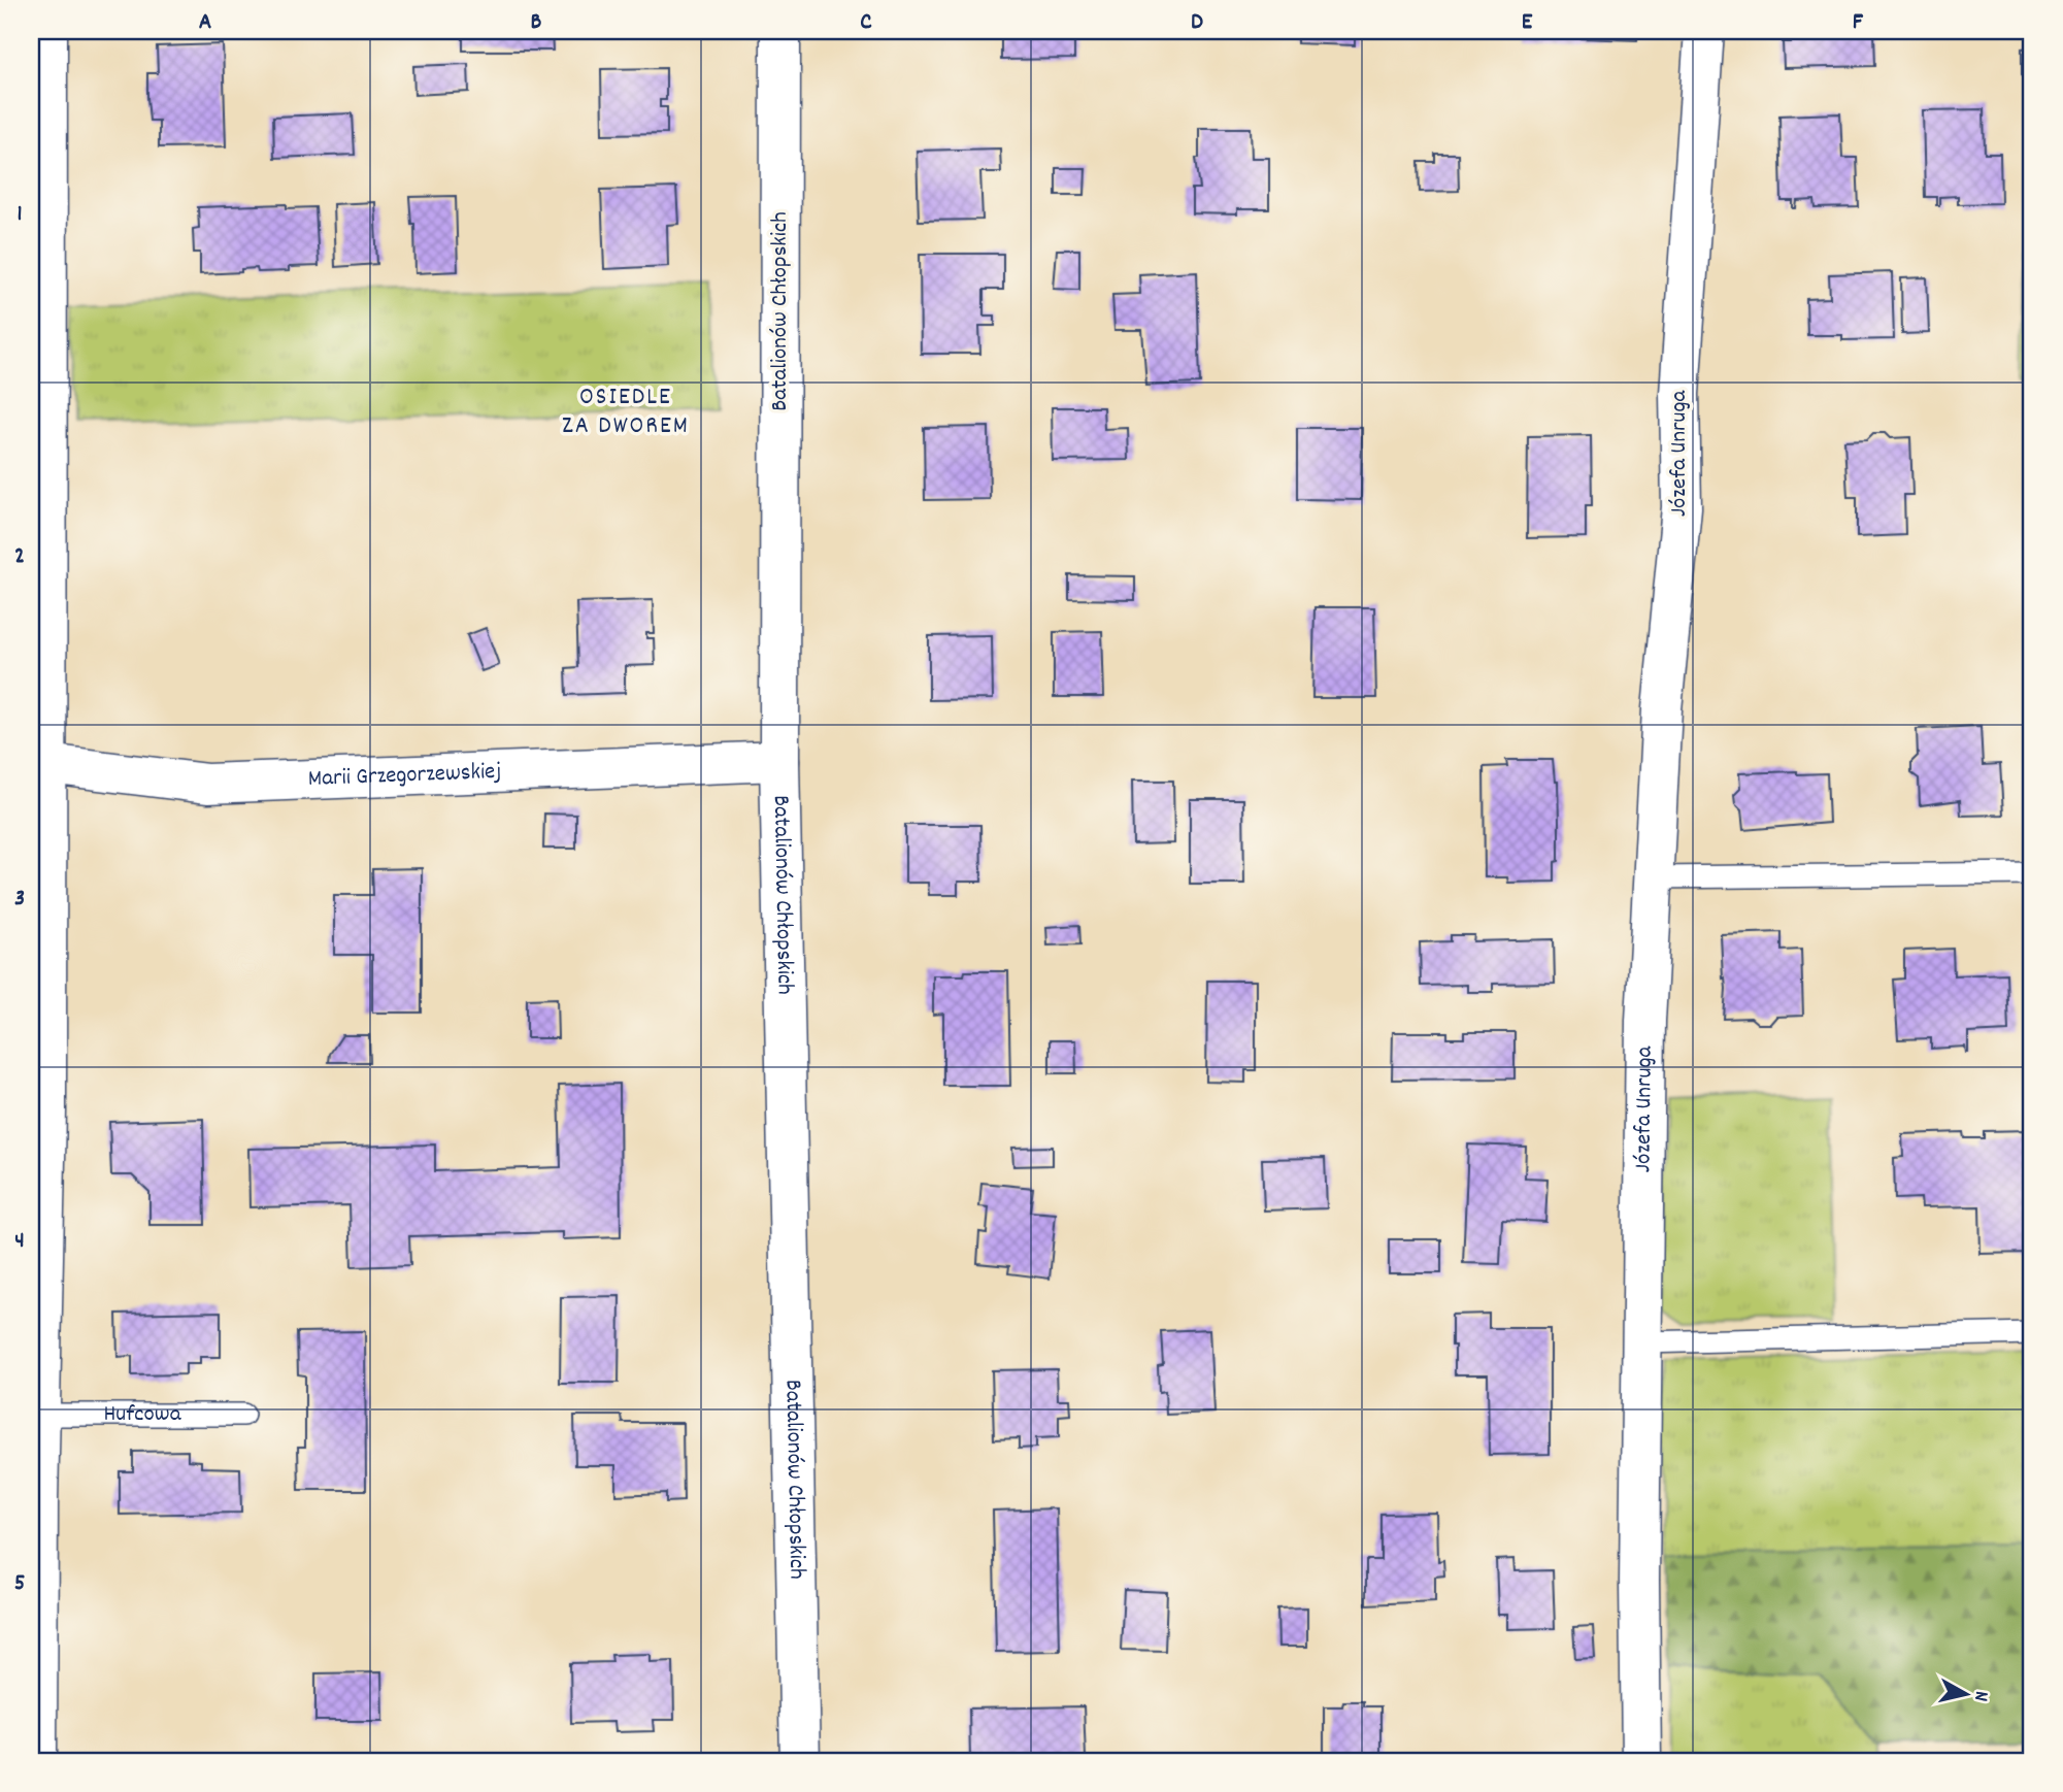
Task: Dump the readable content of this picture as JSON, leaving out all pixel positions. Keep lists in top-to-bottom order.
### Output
{
  "streets": {
    "street": ["Batalionów Chłopskich", "Józefa Unruga", "Marii Grzegorzewskiej"],
    "lane": ["Hufcowa"]
  },
  "crossings": [
    ["Batalionów Chłopskich", "Marii Grzegorzewskiej"]
  ],
  "districts": ["OSIEDLE ZA DWOREM"],
  "north": "right",
  "grid": {
    "columns": [
      "A",
      "B",
      "C",
      "D",
      "E",
      "F"
    ],
    "rows": [
      "1",
      "2",
      "3",
      "4",
      "5"
    ]
  }
}
